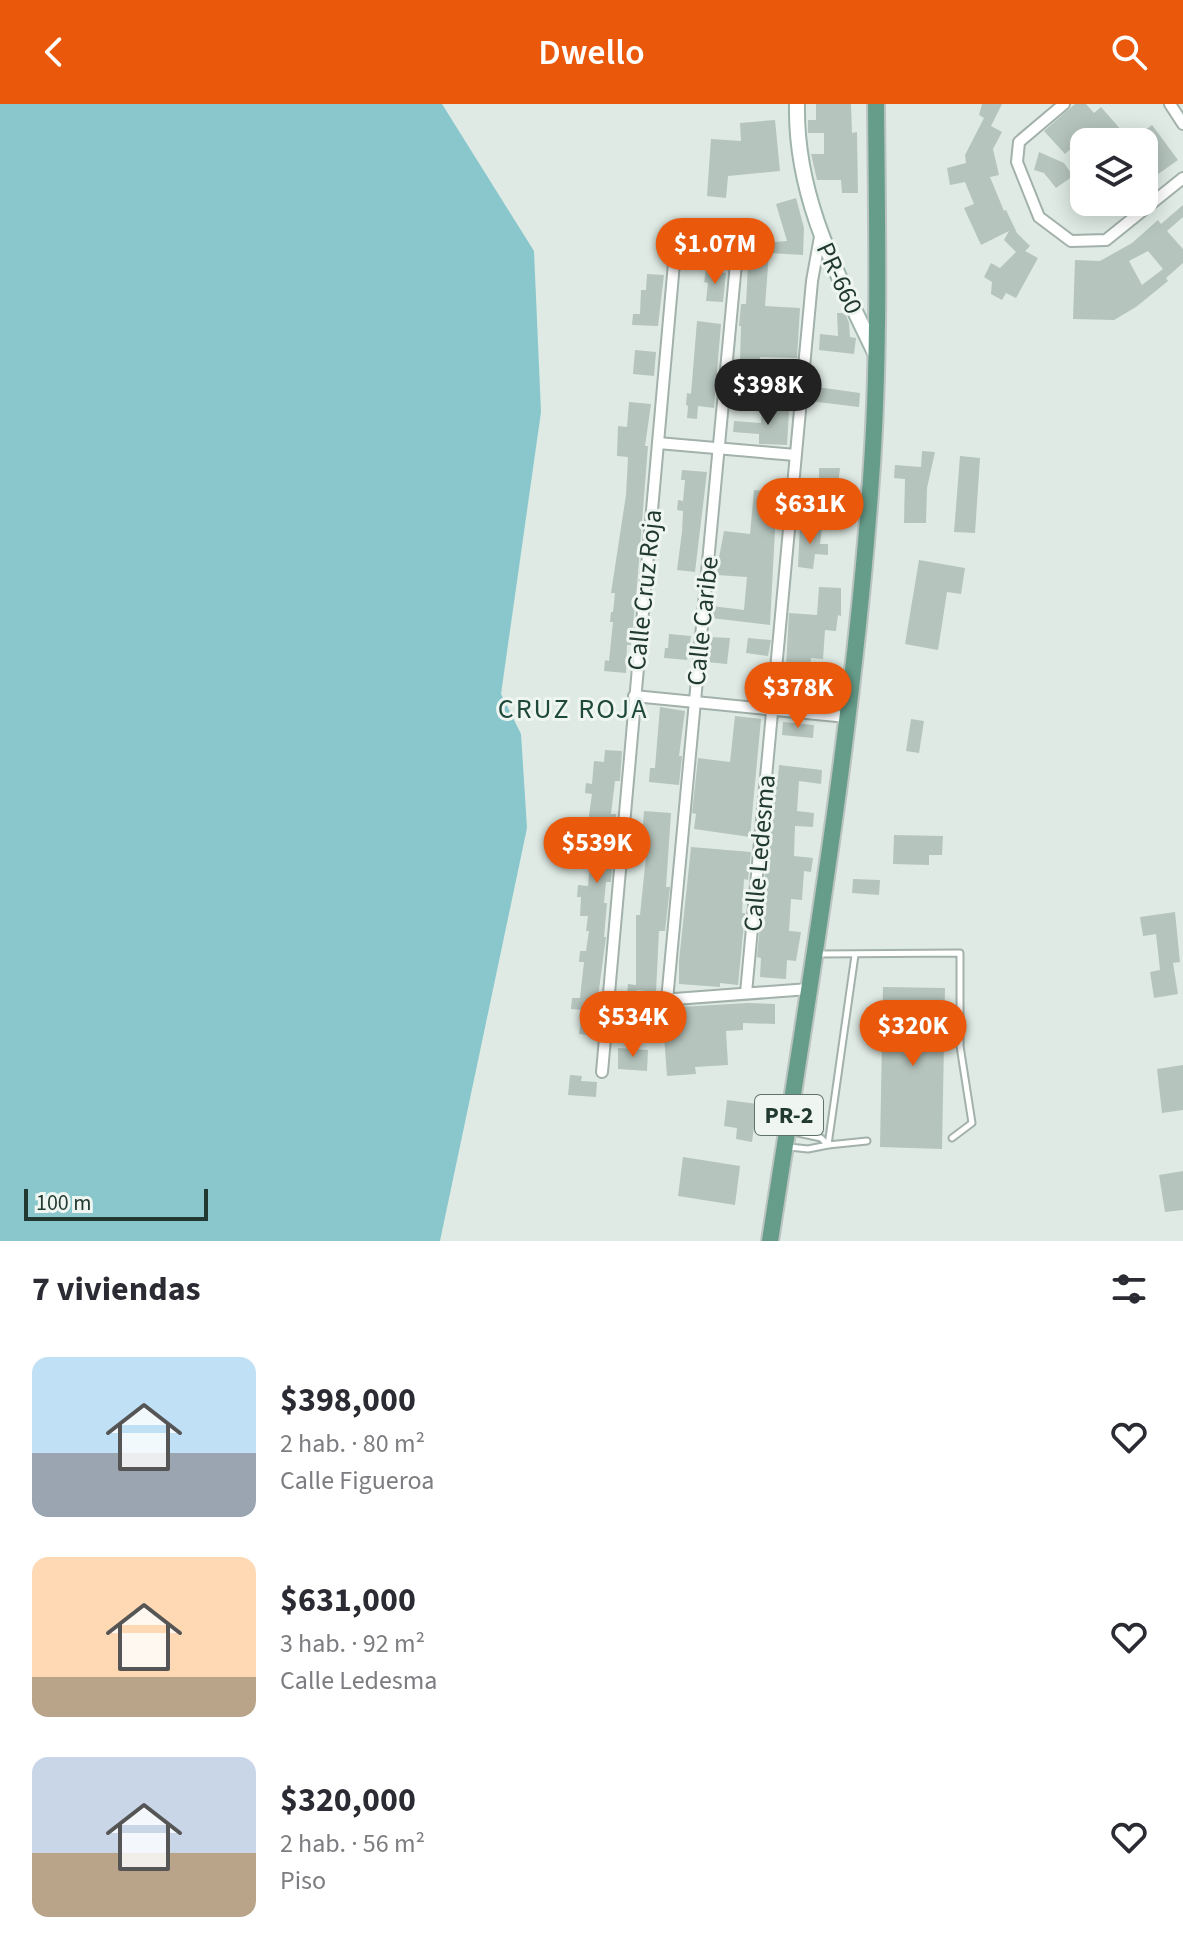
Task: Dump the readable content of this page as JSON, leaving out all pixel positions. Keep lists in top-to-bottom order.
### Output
{
  "streets": {
    "main road": ["PR-2"],
    "street": [
      "PR-660",
      "Calle Cruz Roja",
      "Calle Caribe",
      "Calle Ledesma"
    ]
  },
  "crossings": [
    ["PR-660", "Calle Ledesma"],
    ["PR-660", "PR-2"]
  ],
  "districts": ["CRUZ ROJA"],
  "scale_bar": "100 m",
  "page": {
    "header": "Dwello",
    "price": [
      "$1.07M",
      "$398K",
      "$631K",
      "$378K",
      "$539K",
      "$534K",
      "$320K"
    ],
    "scale": "100 m",
    "heading": "7 viviendas",
    "list": [
      {
        "name": "$398,000",
        "note": "2 hab. · 80 m² · Calle Figueroa"
      },
      {
        "name": "$631,000",
        "note": "3 hab. · 92 m² · Calle Ledesma"
      },
      {
        "name": "$320,000",
        "note": "2 hab. · 56 m² · Piso"
      }
    ]
  }
}
